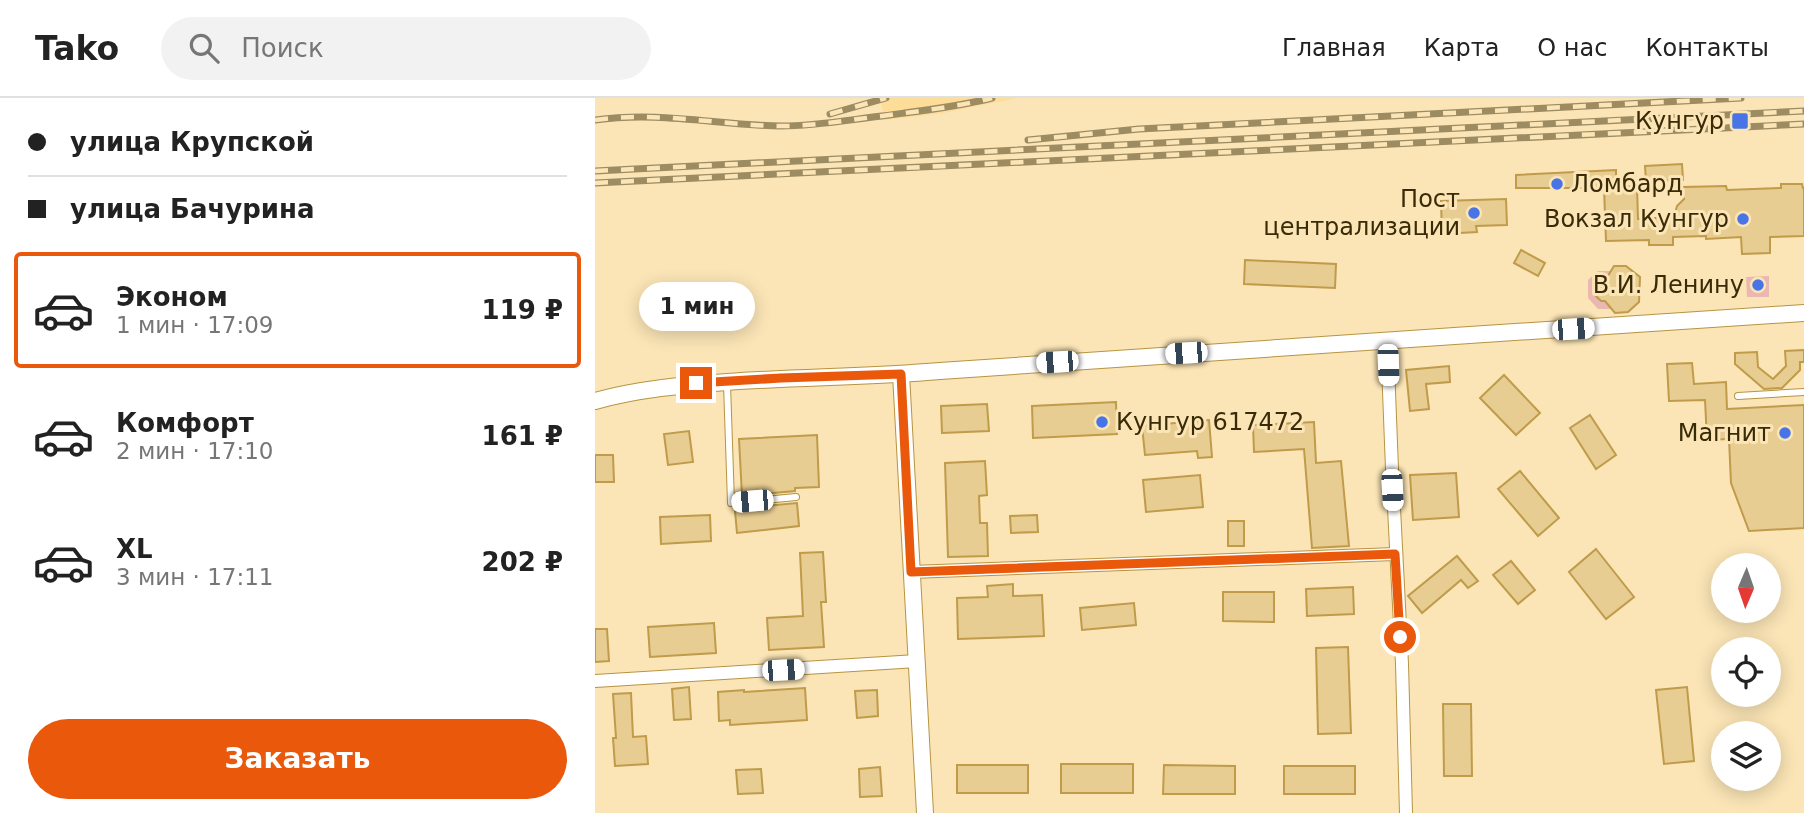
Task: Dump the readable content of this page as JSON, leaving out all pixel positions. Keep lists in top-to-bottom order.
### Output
{
  "places": {
    "transit": ["Кунгур"],
    "other": [
      "Ломбард",
      "Пост централизации",
      "Вокзал Кунгур",
      "В.И. Ленину",
      "Кунгур 617472",
      "Магнит"
    ]
  },
  "north": "bottom",
  "page": {
    "header": "Tako",
    "search": "Поиск",
    "nav": [
      "Главная",
      "Карта",
      "О нас",
      "Контакты"
    ],
    "banner": ["улица Крупской", "улица Бачурина"],
    "list": [
      {
        "name": "Эконом",
        "note": "1 мин · 17:09",
        "value": "119 ₽"
      },
      {
        "name": "Комфорт",
        "note": "2 мин · 17:10",
        "value": "161 ₽"
      },
      {
        "name": "XL",
        "note": "3 мин · 17:11",
        "value": "202 ₽"
      }
    ],
    "bubble": "1 мин",
    "buttons": "Заказать"
  }
}
